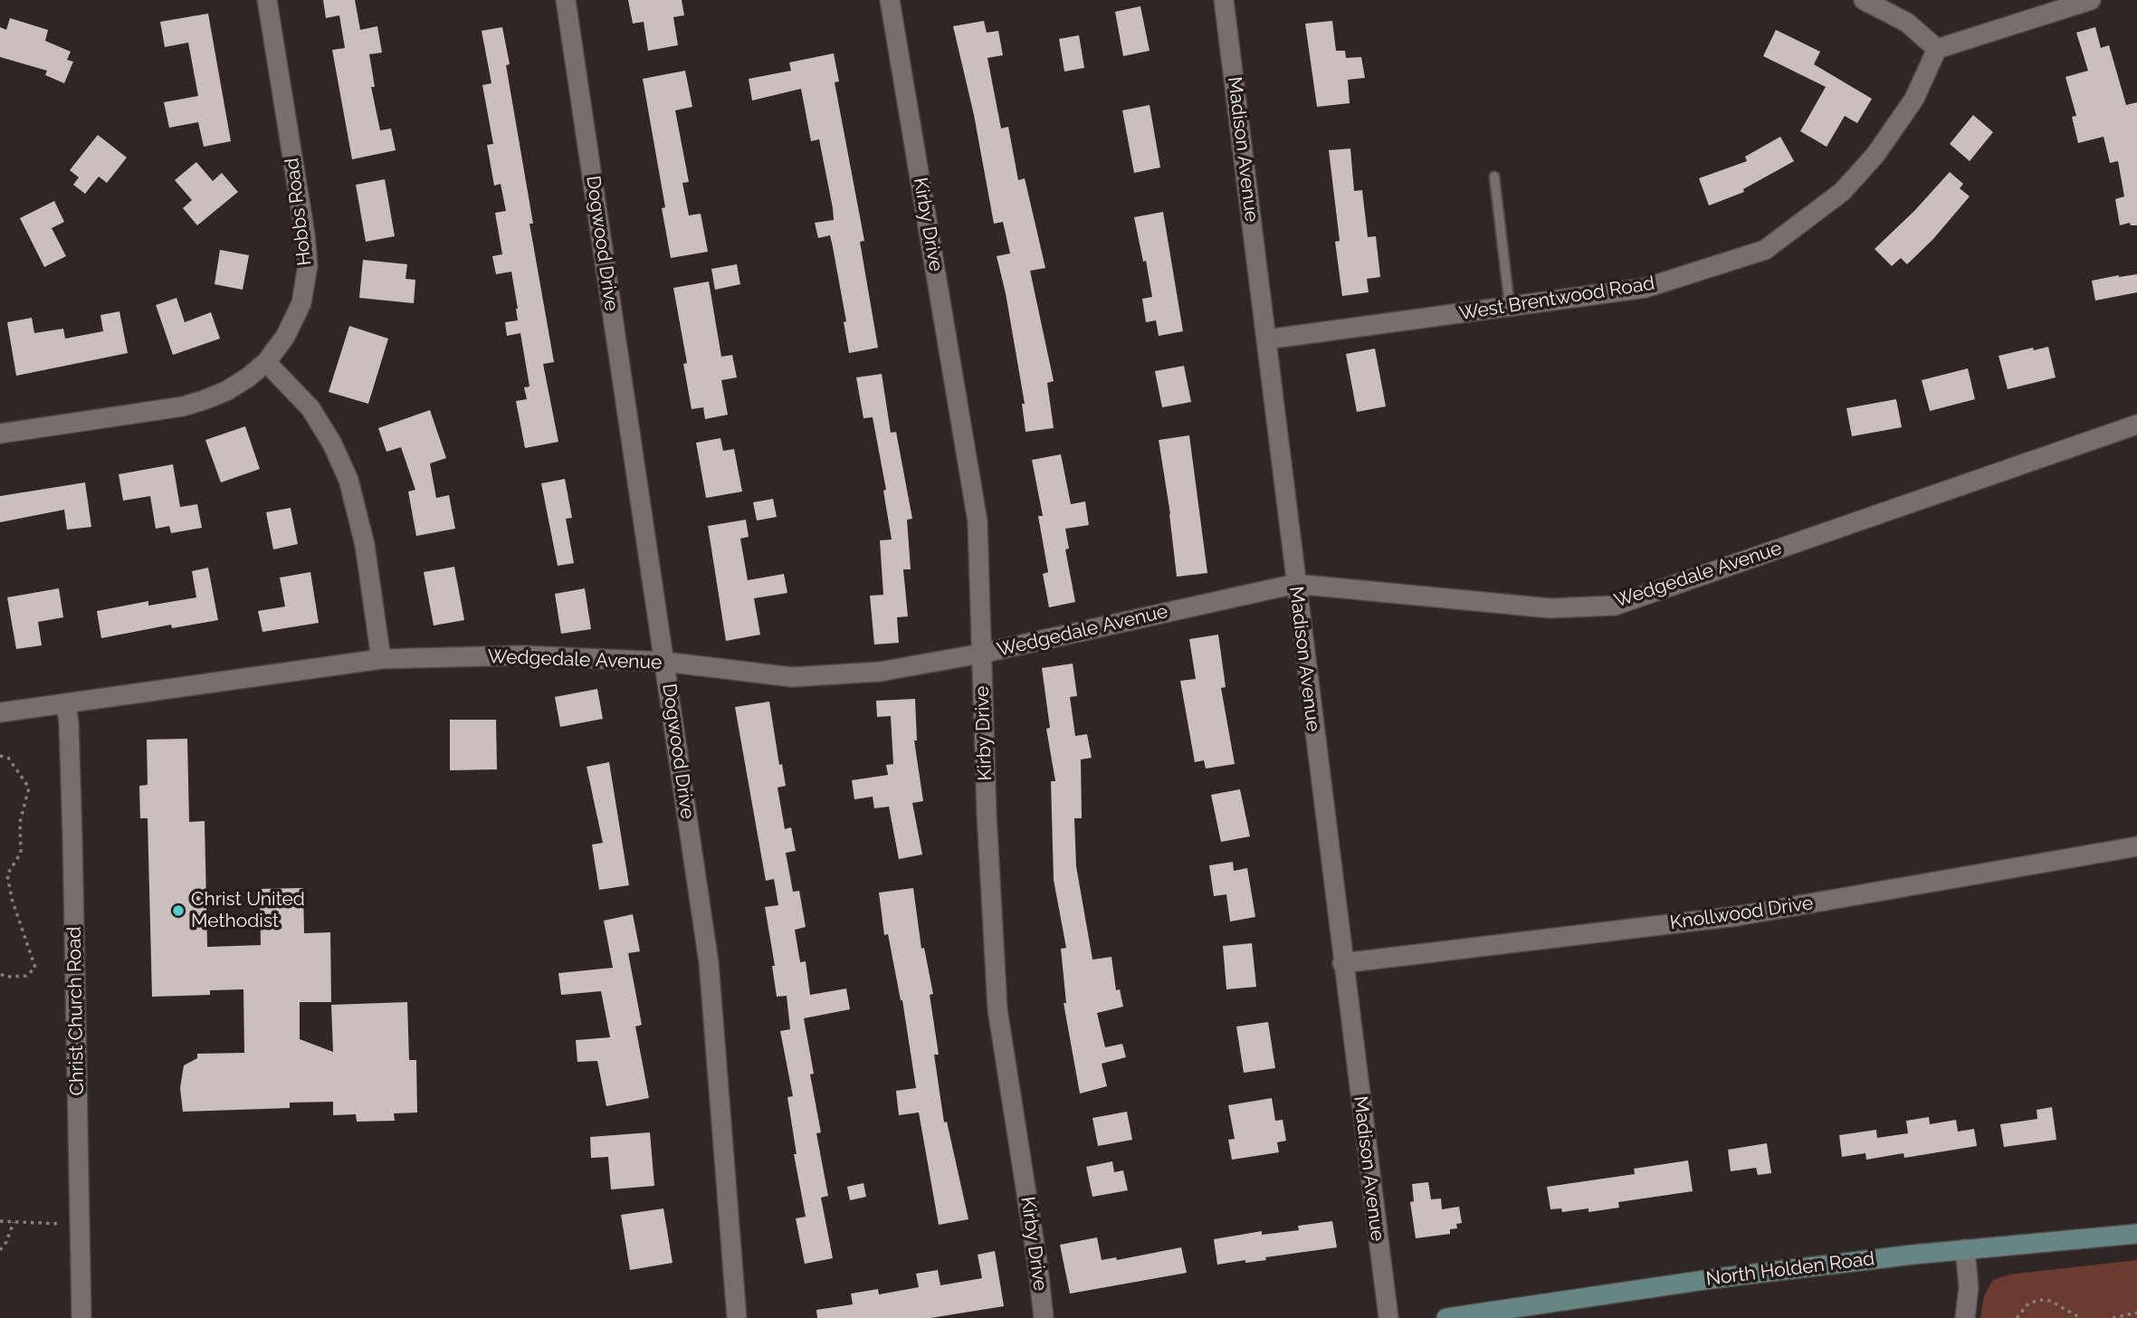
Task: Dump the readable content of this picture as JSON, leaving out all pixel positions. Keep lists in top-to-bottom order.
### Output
{
  "streets": {
    "main road": ["North Holden Road"],
    "street": [
      "Madison Avenue",
      "Hobbs Road",
      "Kirby Drive",
      "Dogwood Drive",
      "West Brentwood Road",
      "Wedgedale Avenue",
      "Knollwood Drive",
      "Christ Church Road"
    ]
  },
  "crossings": [
    ["Madison Avenue", "West Brentwood Road"],
    ["Madison Avenue", "Wedgedale Avenue"],
    ["Madison Avenue", "Knollwood Drive"],
    ["Kirby Drive", "Wedgedale Avenue"],
    ["Dogwood Drive", "Wedgedale Avenue"],
    ["Wedgedale Avenue", "Christ Church Road"]
  ],
  "places": ["Christ United Methodist"]
}
